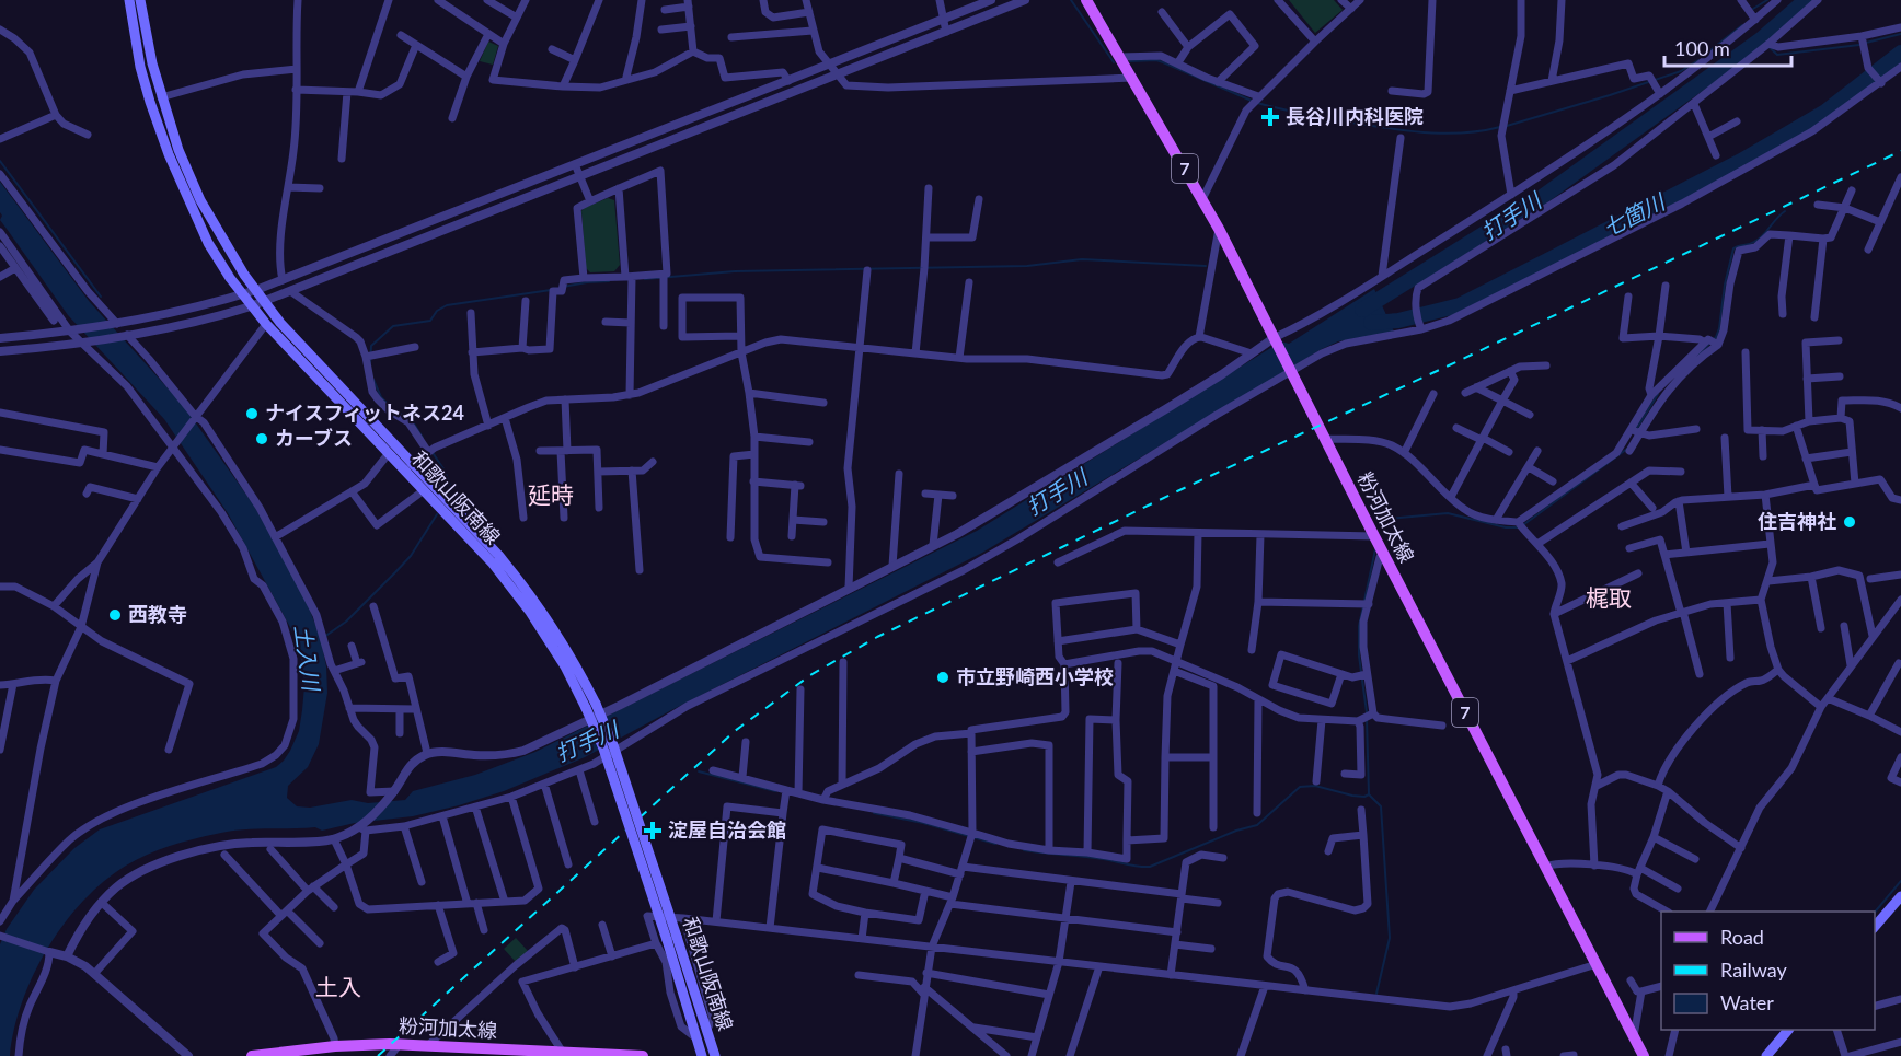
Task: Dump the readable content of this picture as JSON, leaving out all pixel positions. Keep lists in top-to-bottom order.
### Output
{
  "streets": {
    "main road": ["7", "和歌山阪南線", "粉河加太線"]
  },
  "districts": ["延時", "梶取", "土入"],
  "water": ["七箇川", "打手川", "土入川"],
  "places": {
    "health": ["長谷川内科医院", "淀屋自治会館"],
    "other": [
      "ナイスフィットネス24",
      "カーブス",
      "住吉神社",
      "西教寺",
      "市立野崎西小学校"
    ]
  },
  "legend": ["Road", "Railway", "Water"],
  "scale_bar": "100 m"
}
